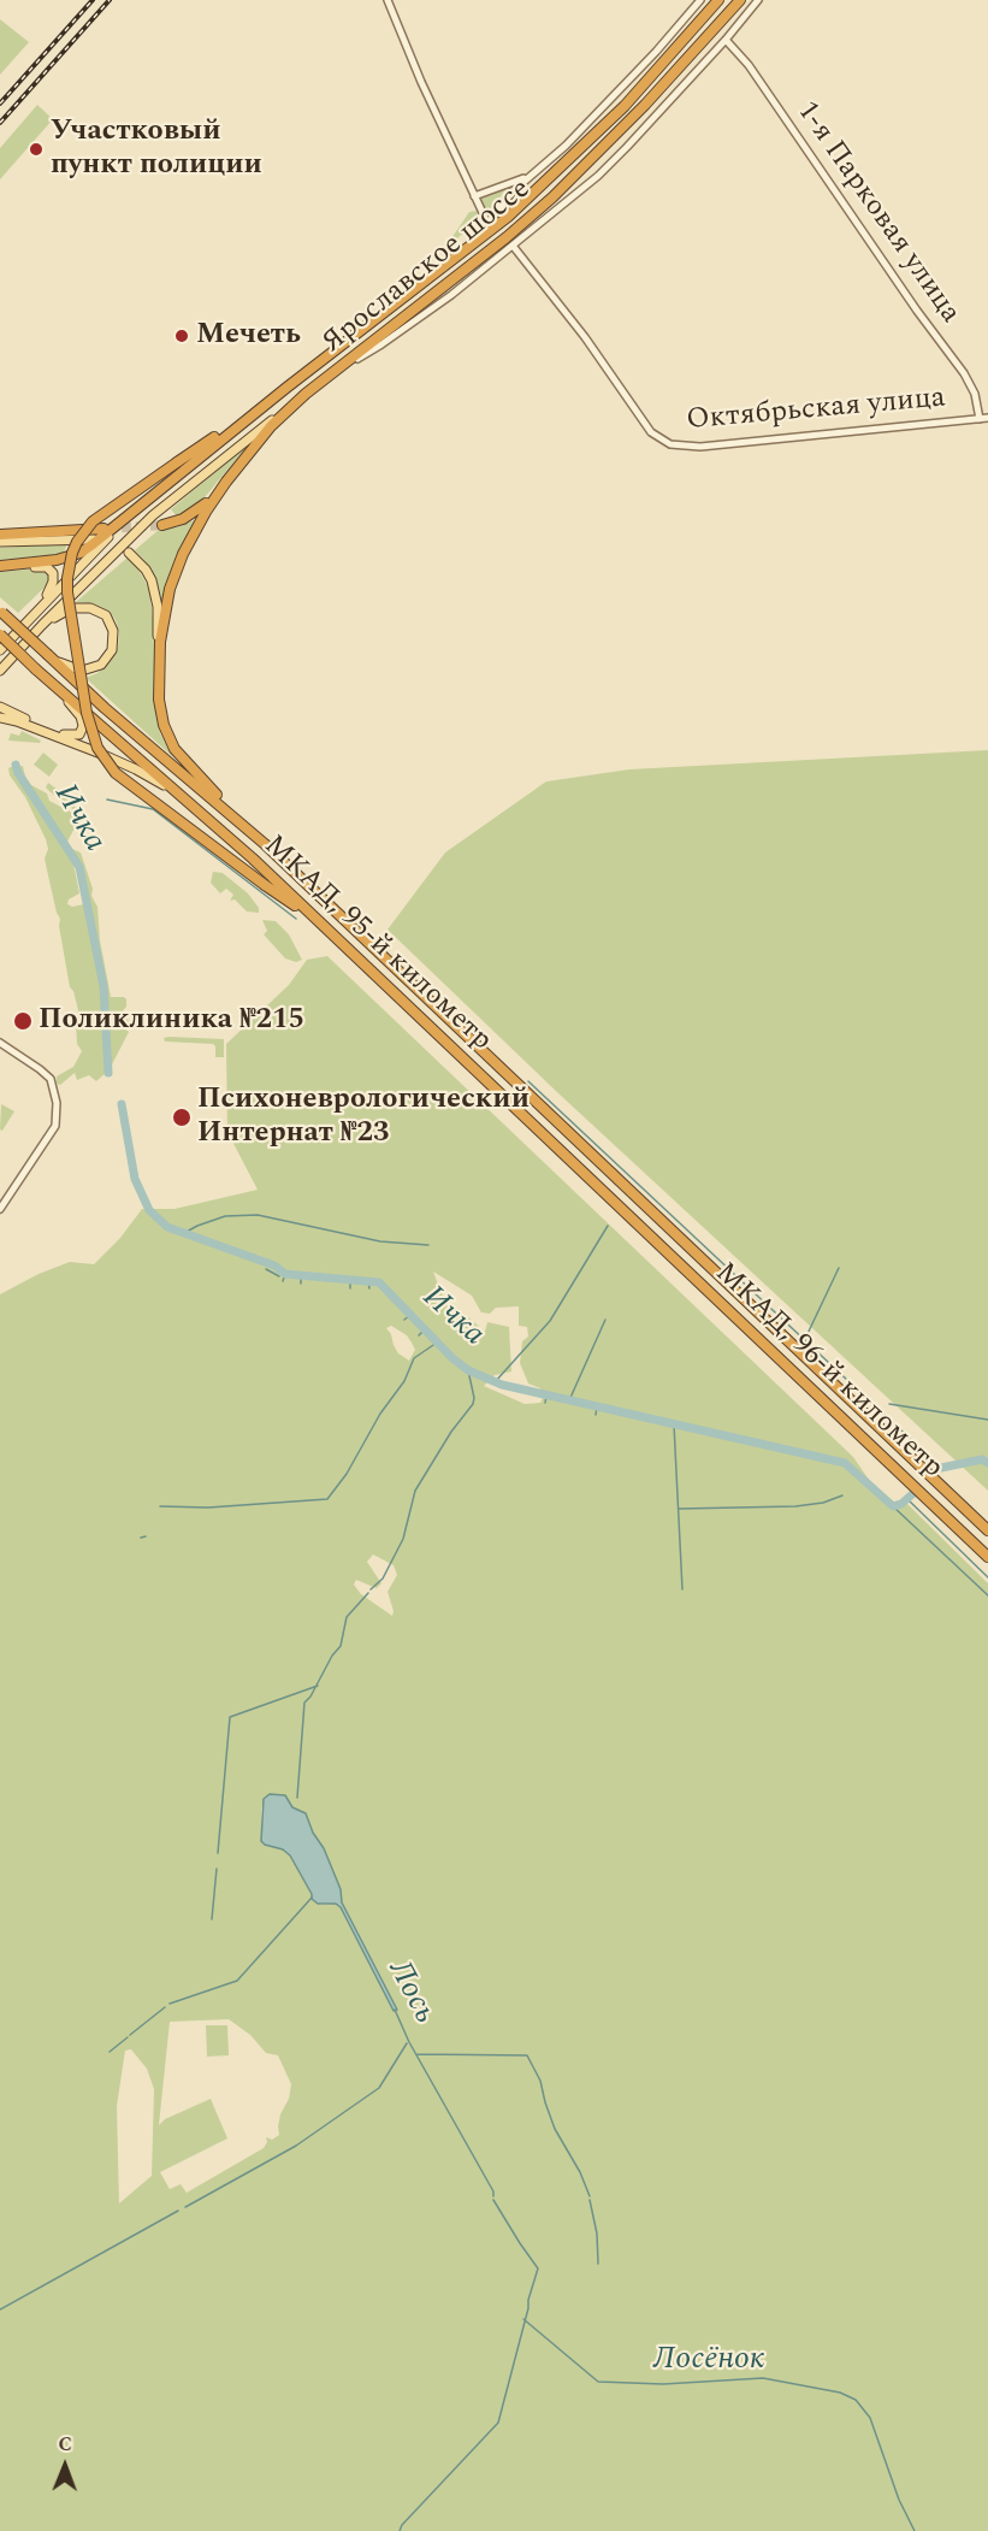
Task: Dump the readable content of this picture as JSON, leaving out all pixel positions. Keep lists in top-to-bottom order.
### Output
{
  "streets": {
    "highway": ["Ярославское шоссе", "МКАД, 95-й километр", "МКАД, 96-й километр"],
    "street": ["1-я Парковая улица", "Октябрьская улица"]
  },
  "crossings": [
    ["1-я Парковая улица", "Октябрьская улица"],
    ["МКАД, 95-й километр", "МКАД, 96-й километр"]
  ],
  "water": ["Ичка", "Лось", "Лосёнок"],
  "places": [
    "Участковый пункт полиции",
    "Мечеть",
    "Поликлиника №215",
    "Психоневрологический Интернат №23"
  ],
  "north": "top"
}
